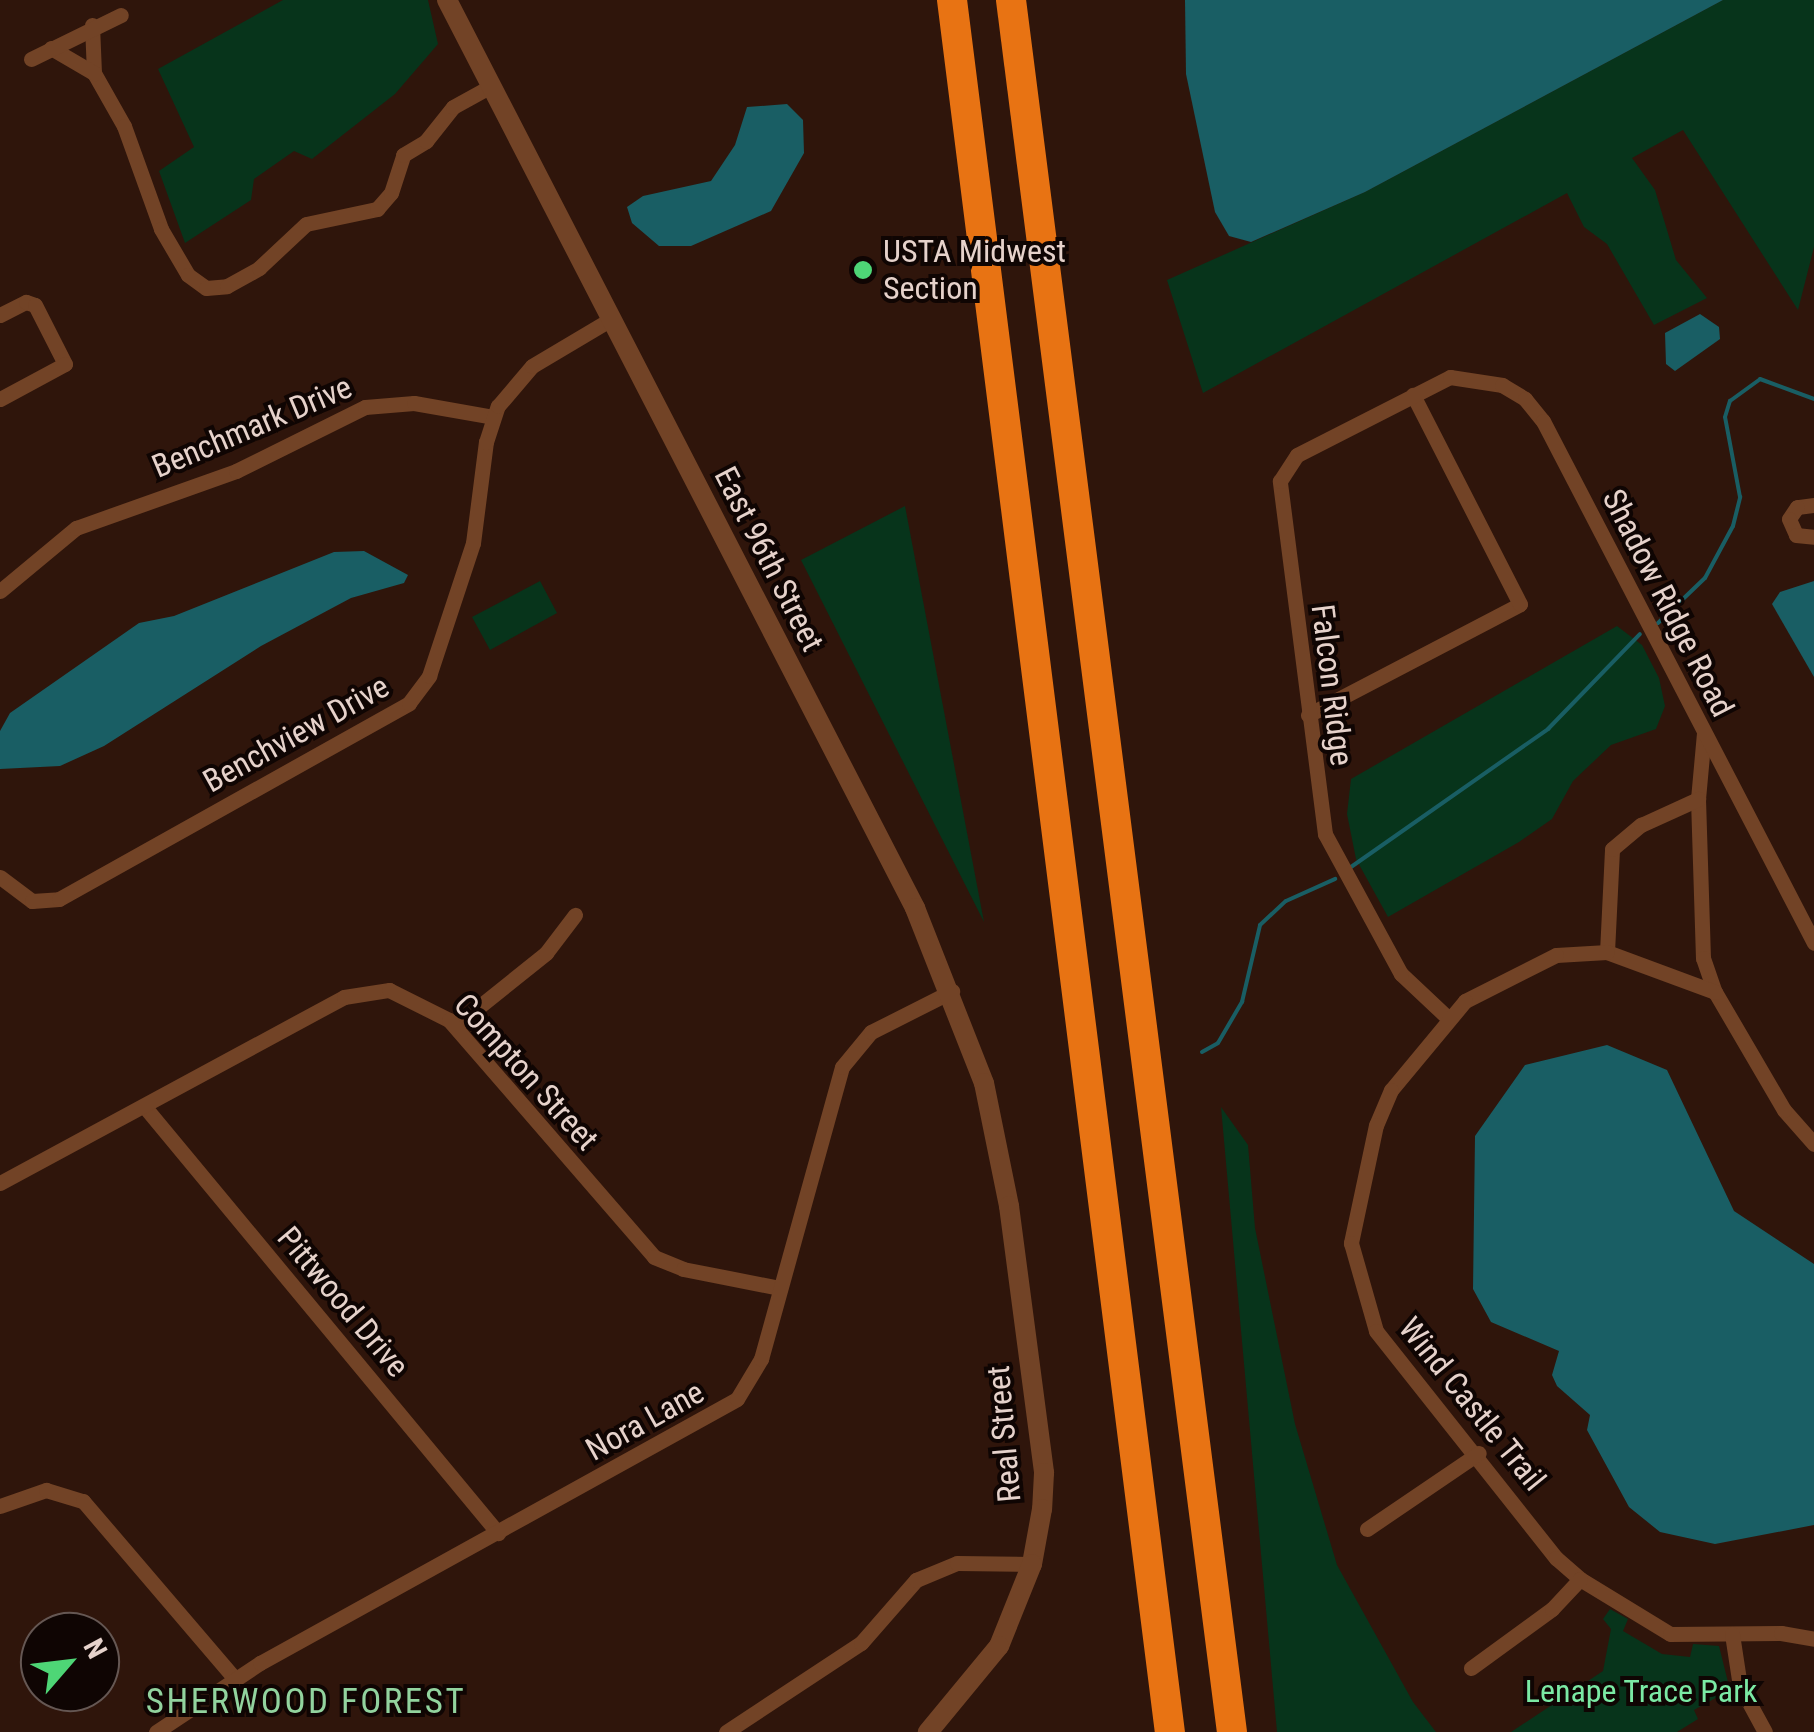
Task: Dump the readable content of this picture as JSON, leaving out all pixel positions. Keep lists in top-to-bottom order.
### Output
{
  "streets": {
    "street": [
      "Benchmark Drive",
      "East 96th Street",
      "Shadow Ridge Road",
      "Falcon Ridge",
      "Benchview Drive",
      "Compton Street",
      "Pittwood Drive",
      "Wind Castle Trail",
      "Nora Lane",
      "Real Street"
    ]
  },
  "crossings": [
    ["Benchmark Drive", "Benchview Drive"],
    ["East 96th Street", "Nora Lane"],
    ["East 96th Street", "Real Street"],
    ["Shadow Ridge Road", "Falcon Ridge"],
    ["Falcon Ridge", "Wind Castle Trail"],
    ["Compton Street", "Pittwood Drive"],
    ["Compton Street", "Nora Lane"],
    ["Pittwood Drive", "Nora Lane"]
  ],
  "districts": ["SHERWOOD FOREST"],
  "parks": ["Lenape Trace Park"],
  "places": ["USTA Midwest Section"],
  "north": "top right"
}
